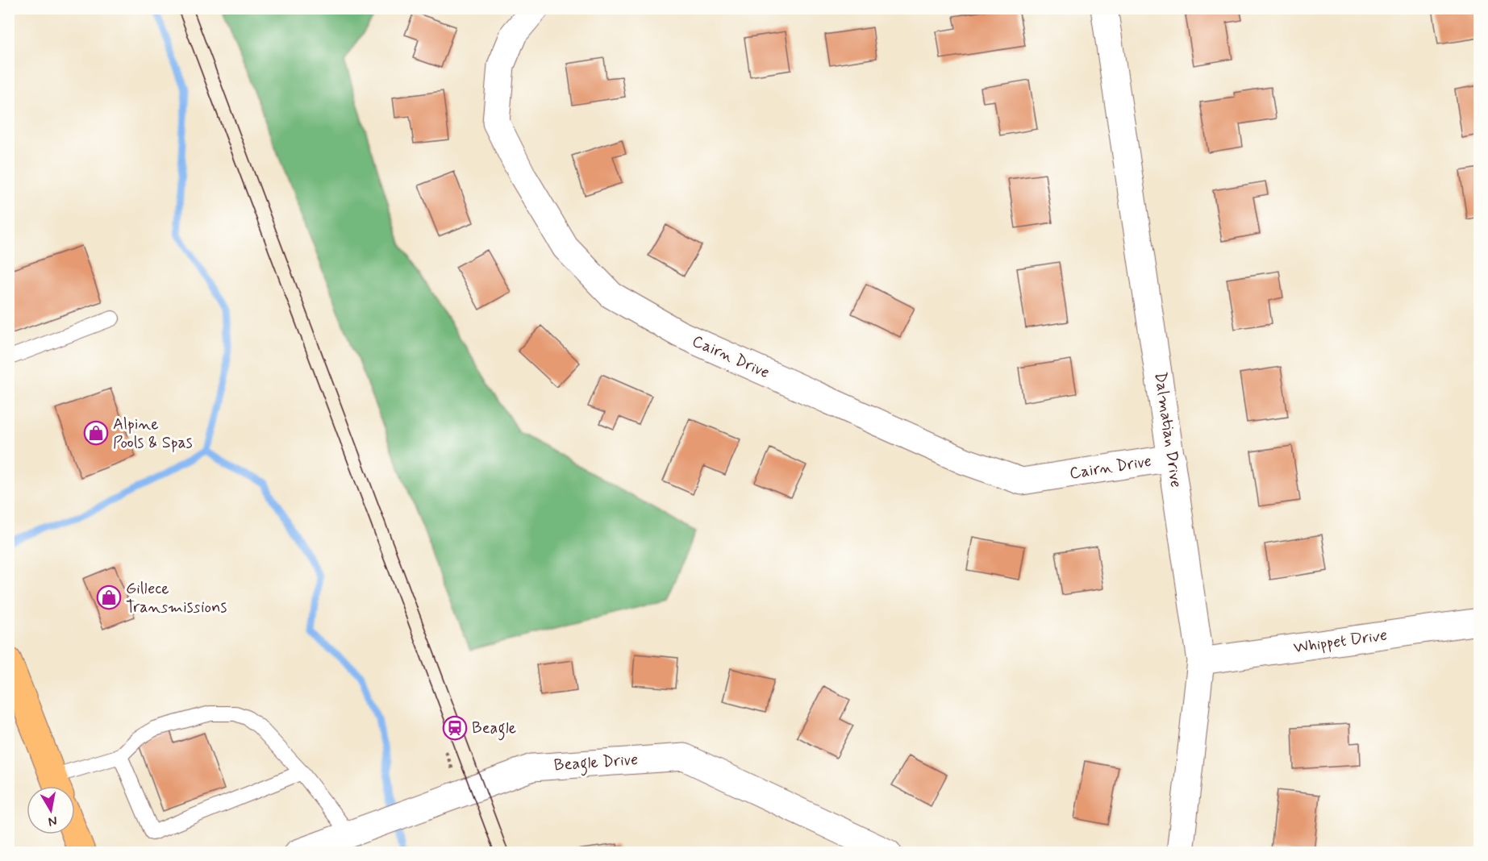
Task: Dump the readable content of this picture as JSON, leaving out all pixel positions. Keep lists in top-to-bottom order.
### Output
{
  "streets": {
    "street": [
      "Cairn Drive",
      "Dalmatian Drive",
      "Whippet Drive",
      "Beagle Drive"
    ]
  },
  "crossings": [
    ["Cairn Drive", "Dalmatian Drive"],
    ["Dalmatian Drive", "Whippet Drive"]
  ],
  "places": {
    "shop": ["Alpine Pools & Spas", "Gillece Transmissions"],
    "station": ["Beagle"]
  },
  "north": "bottom"
}
